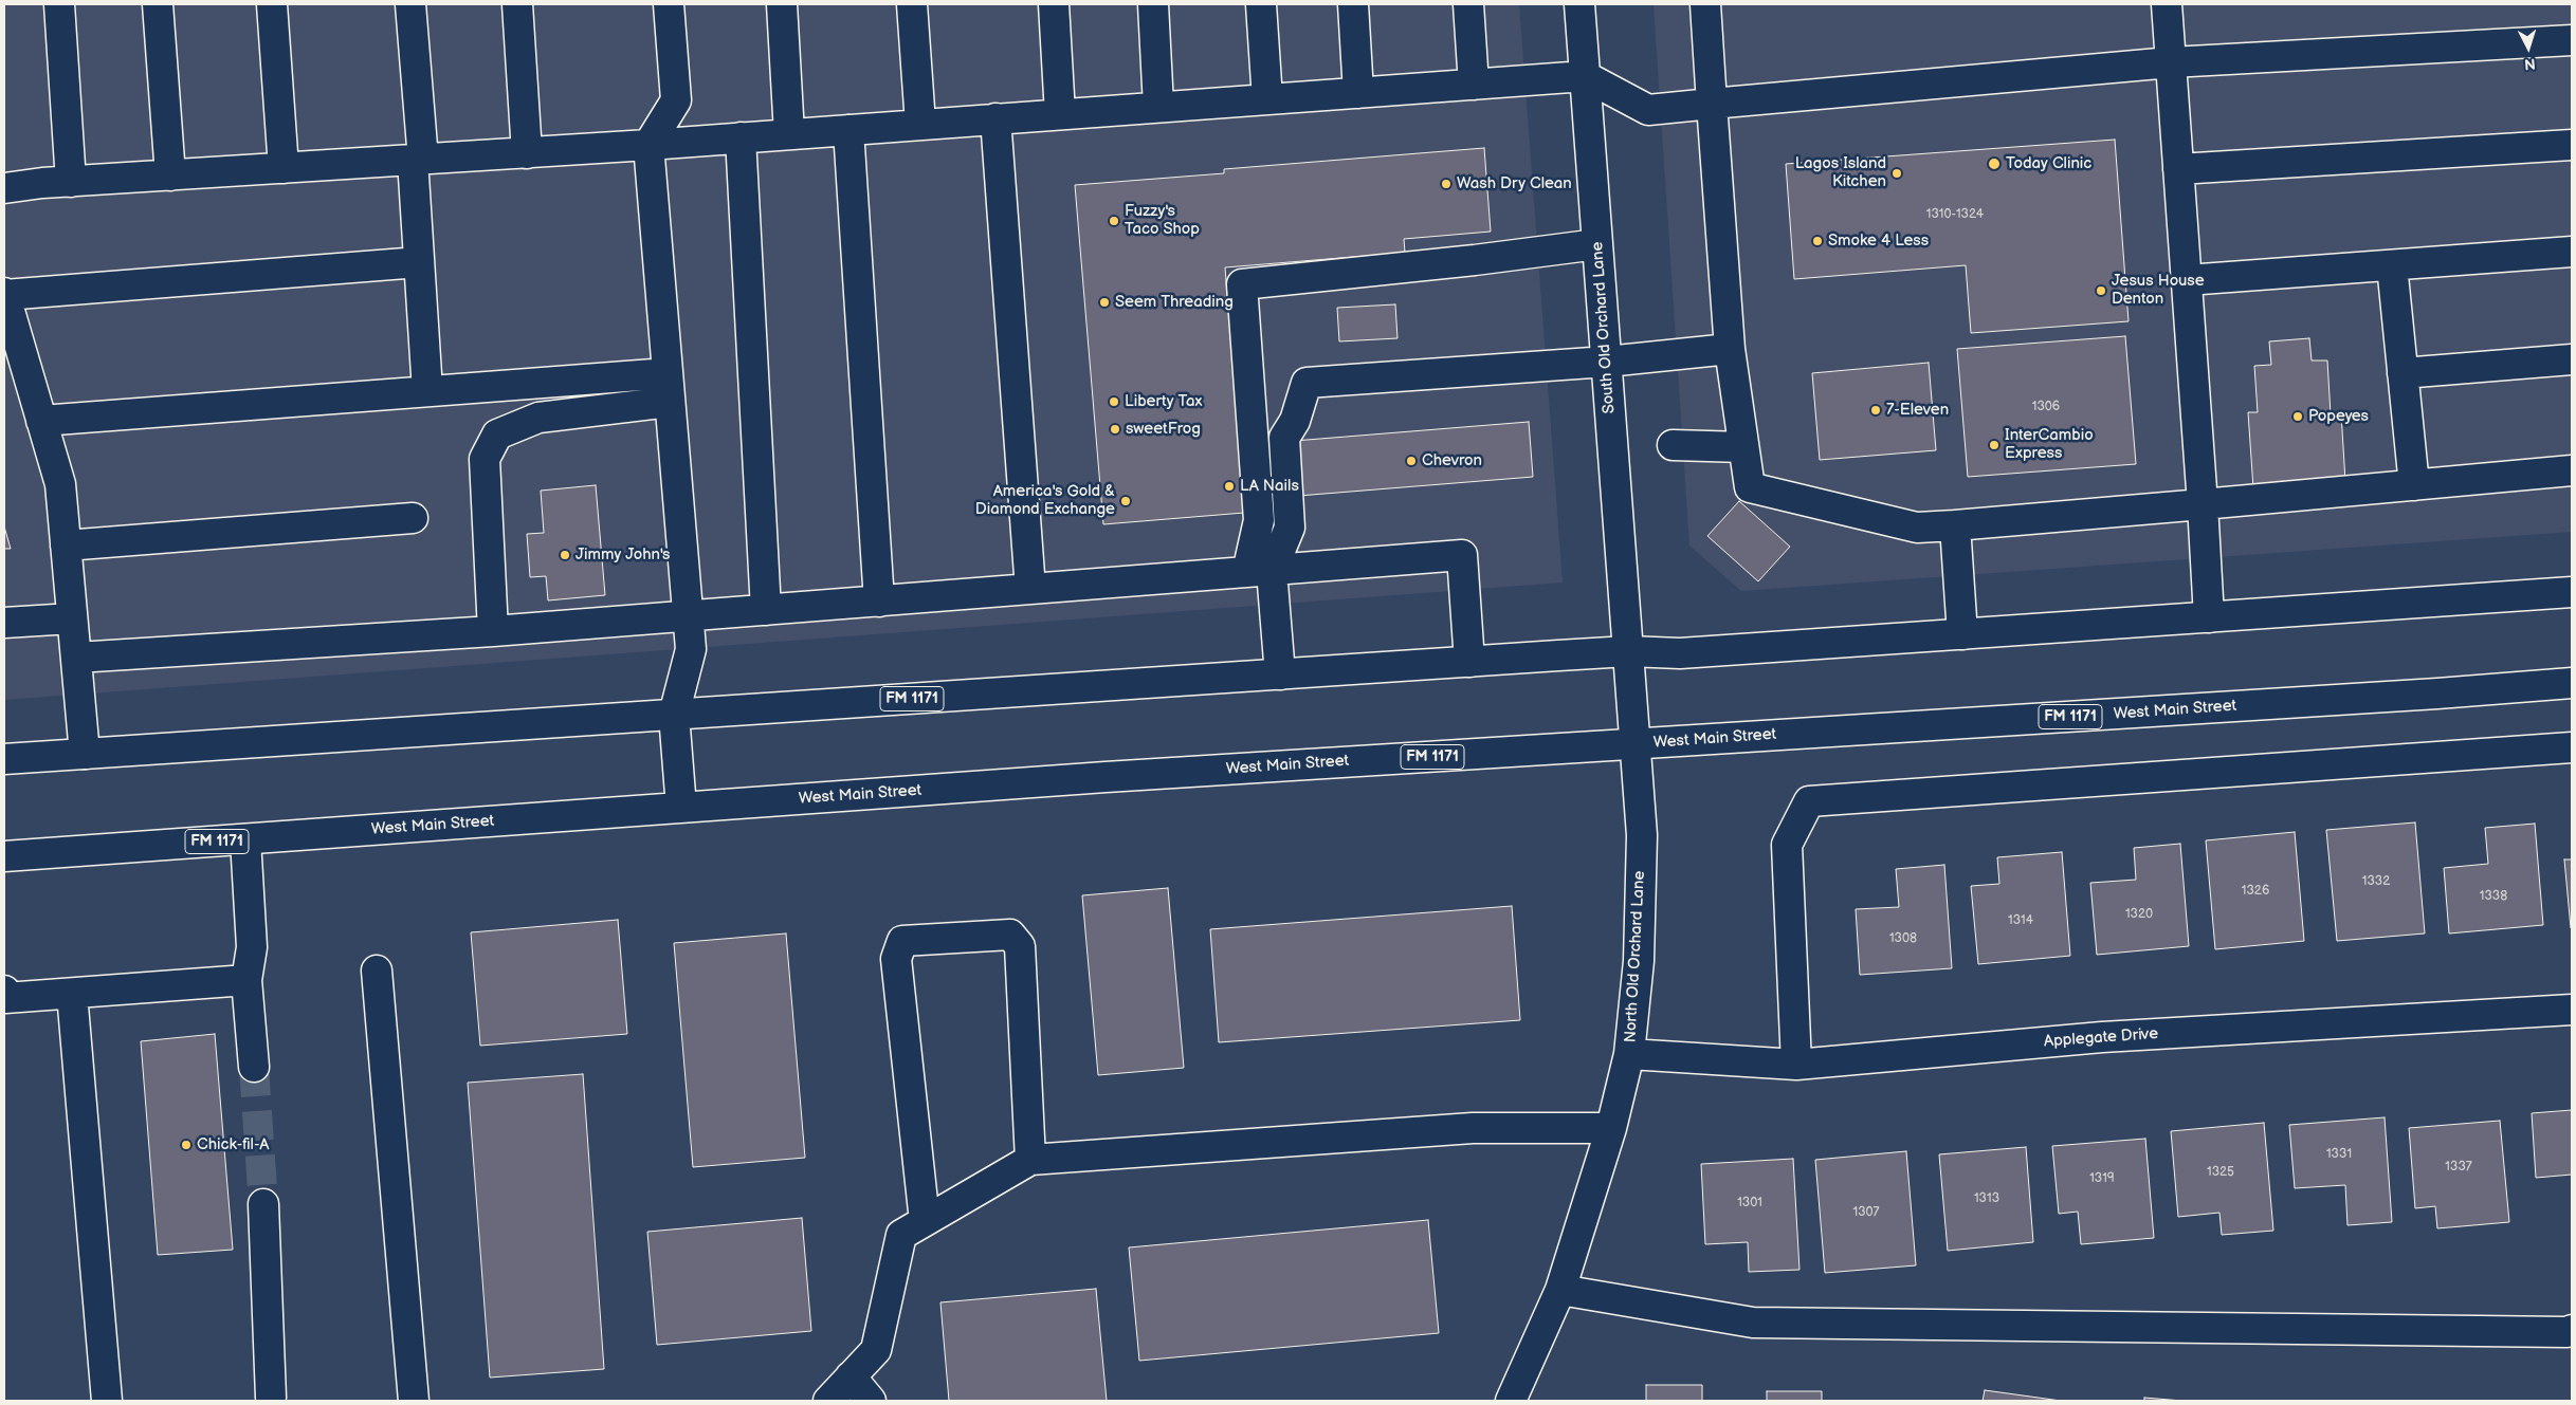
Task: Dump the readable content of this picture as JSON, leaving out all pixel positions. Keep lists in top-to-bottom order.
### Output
{
  "streets": {
    "main road": [
      "South Old Orchard Lane",
      "FM 1171",
      "West Main Street",
      "North Old Orchard Lane",
      "Applegate Drive"
    ]
  },
  "crossings": [
    ["South Old Orchard Lane", "FM 1171"],
    ["South Old Orchard Lane", "North Old Orchard Lane"],
    ["FM 1171", "North Old Orchard Lane"],
    ["West Main Street", "North Old Orchard Lane"],
    ["North Old Orchard Lane", "Applegate Drive"]
  ],
  "places": [
    "Today Clinic",
    "Lagos Island Kitchen",
    "Wash Dry Clean",
    "Fuzzy's Taco Shop",
    "Smoke 4 Less",
    "Jesus House Denton",
    "Seem Threading",
    "Liberty Tax",
    "7-Eleven",
    "Popeyes",
    "sweetFrog",
    "InterCambio Express",
    "Chevron",
    "LA Nails",
    "America's Gold & Diamond Exchange",
    "Jimmy John's",
    "Chick-fil-A"
  ],
  "house_numbers": [
    "1310-1324",
    "1306",
    "1332",
    "1326",
    "1338",
    "1320",
    "1314",
    "1308",
    "1331",
    "1337",
    "1325",
    "1319",
    "1313",
    "1301",
    "1307"
  ],
  "north": "bottom"
}
